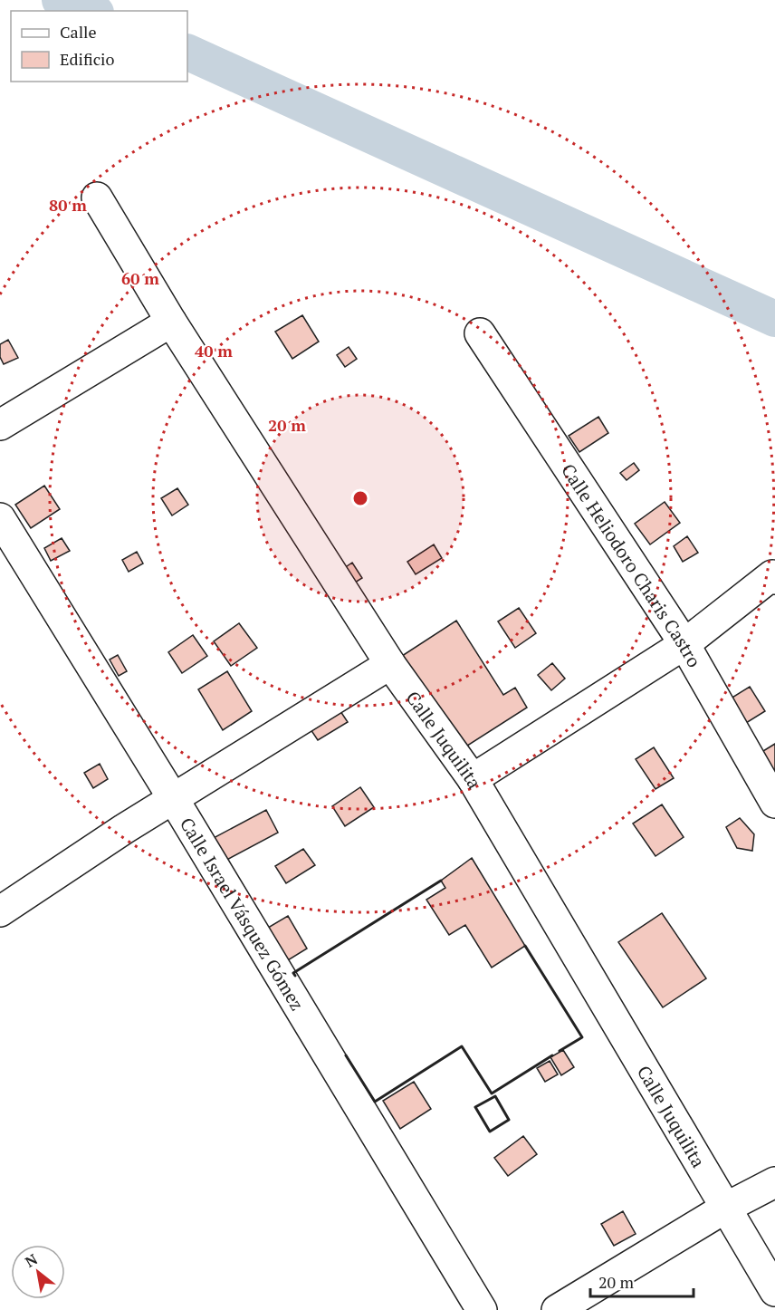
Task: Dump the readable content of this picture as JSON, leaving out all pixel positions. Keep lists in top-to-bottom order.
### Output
{
  "streets": {
    "street": ["Calle Heliodoro Charis Castro", "Calle Juquilita", "Calle Israel Vásquez Gómez"]
  },
  "legend": ["Calle", "Edificio"],
  "scale_bar": "20 m",
  "north": "top left",
  "rings": [
    "80 m",
    "60 m",
    "40 m",
    "20 m"
  ]
}
